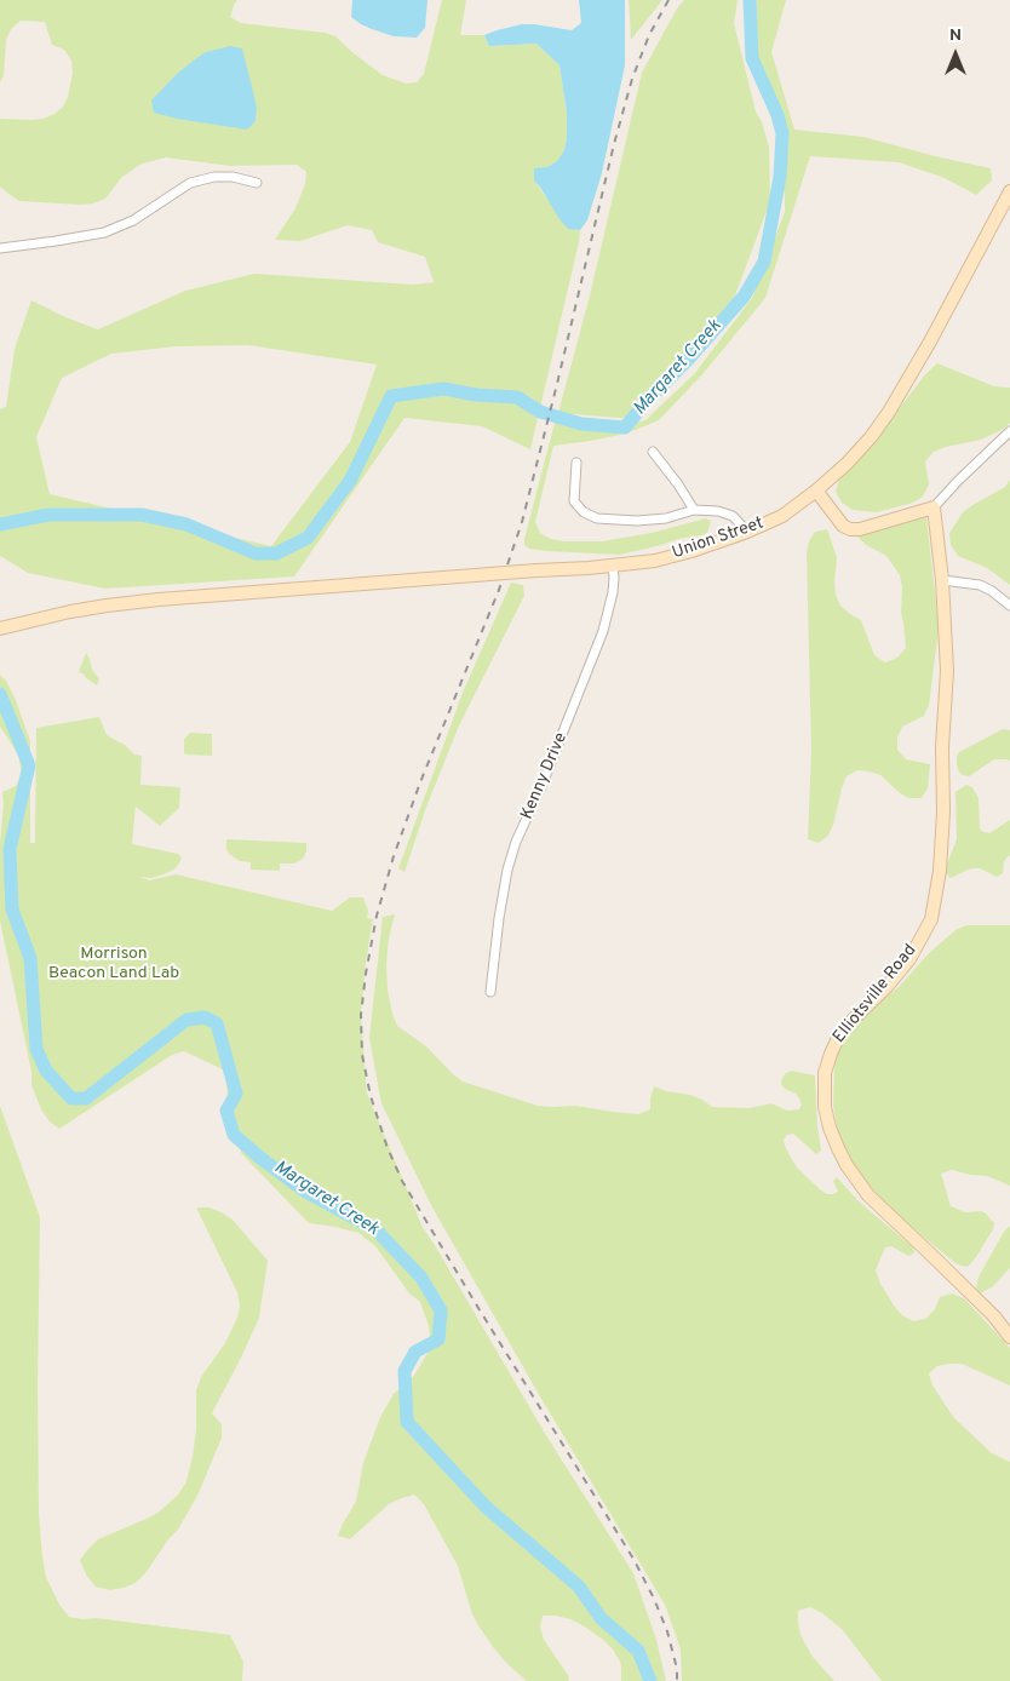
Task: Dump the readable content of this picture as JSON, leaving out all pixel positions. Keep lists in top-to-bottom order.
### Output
{
  "streets": {
    "main road": ["Union Street", "Elliotsville Road"],
    "street": ["Kenny Drive"]
  },
  "crossings": [
    ["Union Street", "Kenny Drive"]
  ],
  "water": ["Margaret Creek"],
  "parks": ["Morrison Beacon Land Lab"],
  "north": "top"
}
